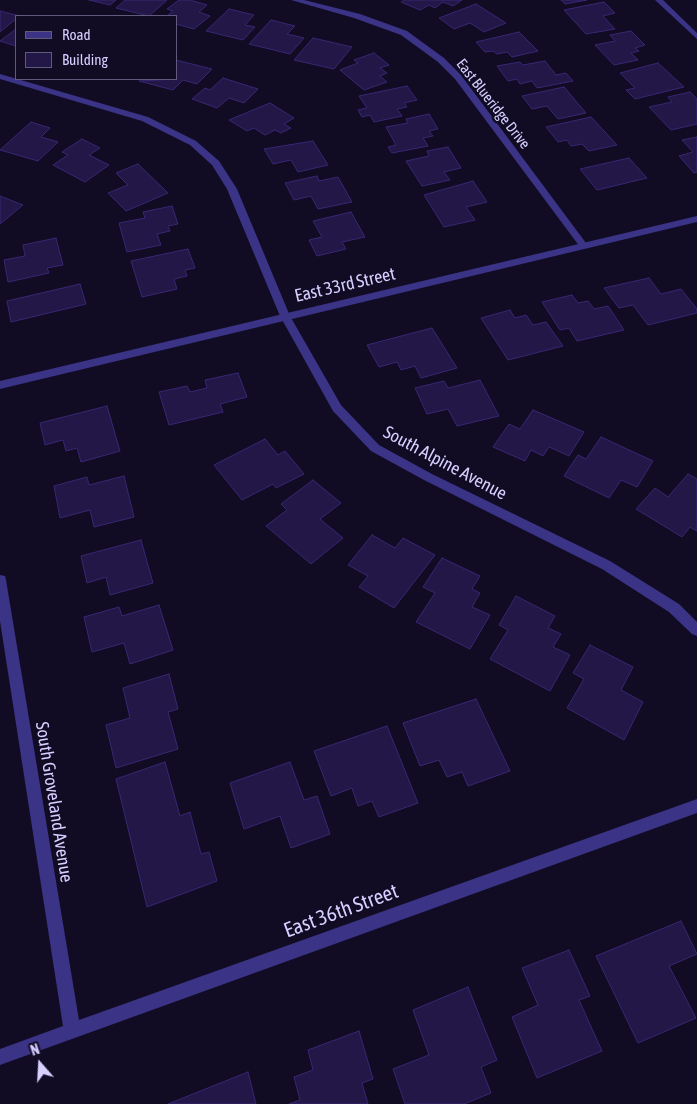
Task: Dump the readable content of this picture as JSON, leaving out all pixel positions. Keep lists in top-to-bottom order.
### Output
{
  "streets": {
    "street": [
      "East Blueridge Drive",
      "East 33rd Street",
      "South Alpine Avenue",
      "South Groveland Avenue",
      "East 36th Street"
    ]
  },
  "crossings": [
    ["East Blueridge Drive", "East 33rd Street"],
    ["East 33rd Street", "South Alpine Avenue"],
    ["South Groveland Avenue", "East 36th Street"]
  ],
  "legend": ["Road", "Building"],
  "north": "top"
}
